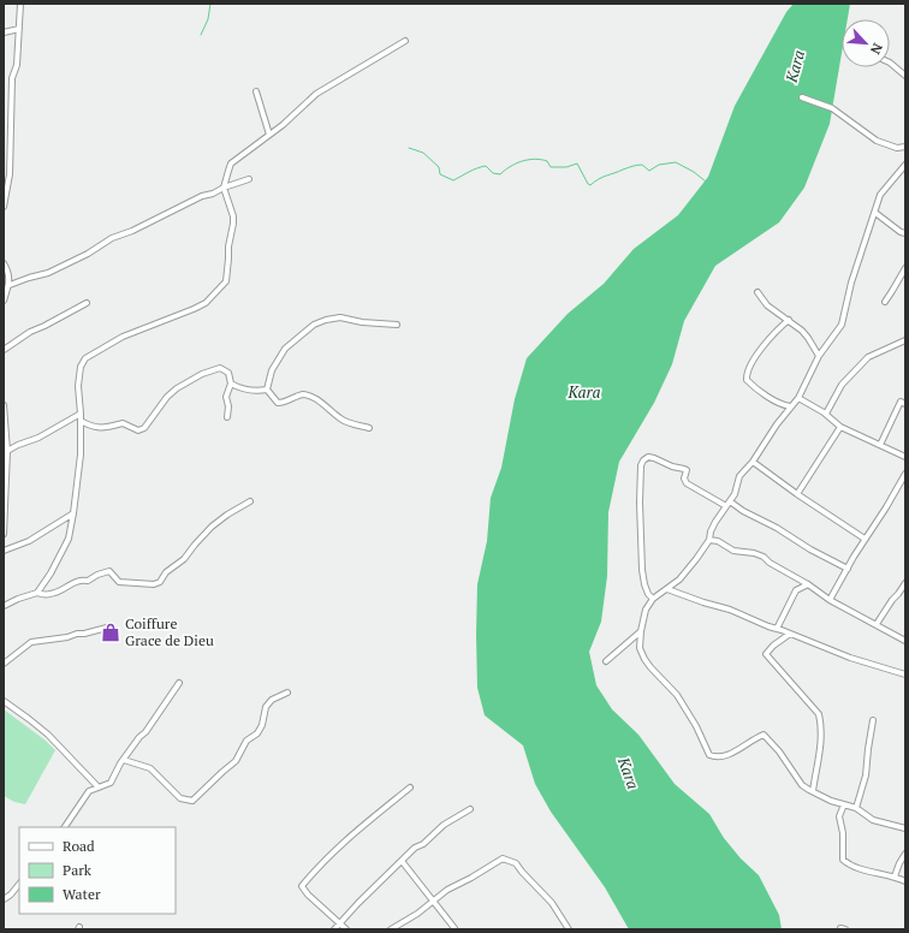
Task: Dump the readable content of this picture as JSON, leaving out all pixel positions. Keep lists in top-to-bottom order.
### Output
{
  "water": ["Kara"],
  "places": {
    "shop": ["Coiffure Grace de Dieu"]
  },
  "legend": ["Road", "Park", "Water"],
  "north": "bottom right"
}
